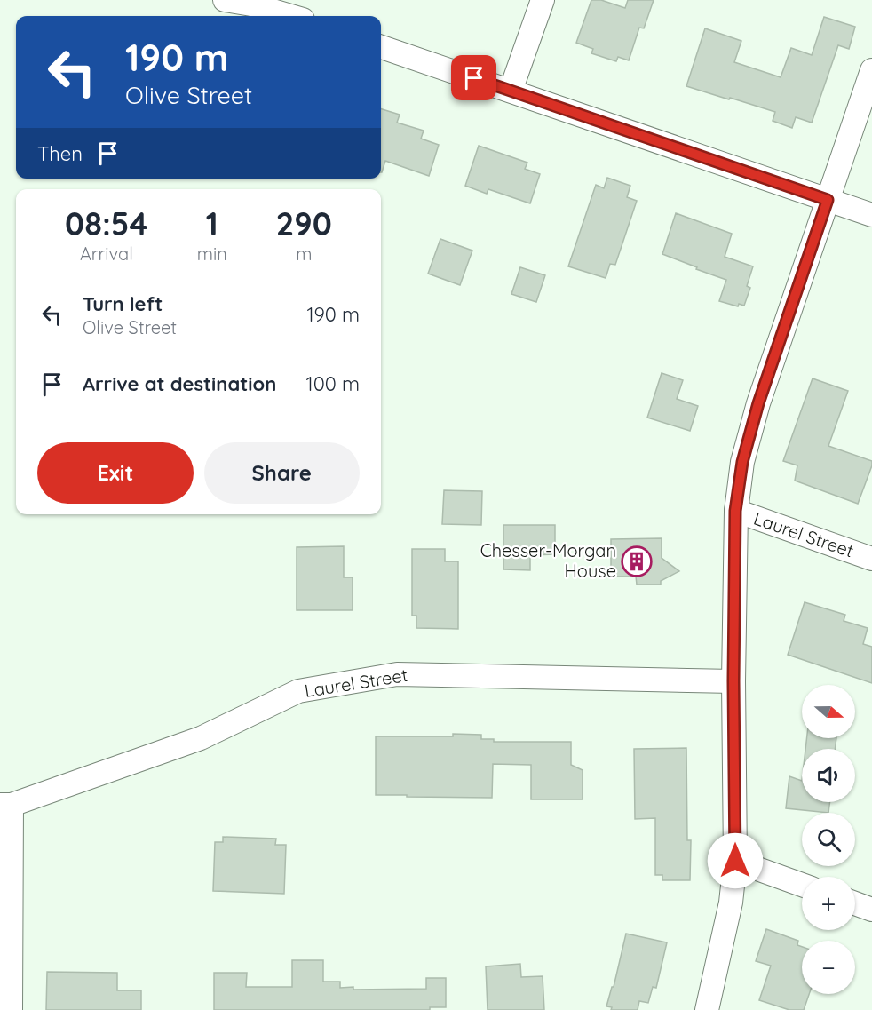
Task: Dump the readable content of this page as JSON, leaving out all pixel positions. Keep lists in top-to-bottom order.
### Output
{
  "streets": {
    "street": ["Laurel Street"]
  },
  "places": {
    "building": ["Chesser-Morgan House"]
  },
  "north": "right",
  "page": {
    "turn": ["190 m", "Olive Street"],
    "then": "Then",
    "eta": [
      "08:54",
      "Arrival",
      "1",
      "min",
      "290",
      "m"
    ],
    "list": [
      {
        "name": "Turn left",
        "note": "Olive Street",
        "value": "190 m"
      },
      {
        "name": "Arrive at destination",
        "value": "100 m"
      }
    ],
    "buttons": ["Exit", "Share"],
    "map_buttons": ["+", "−"]
  }
}
